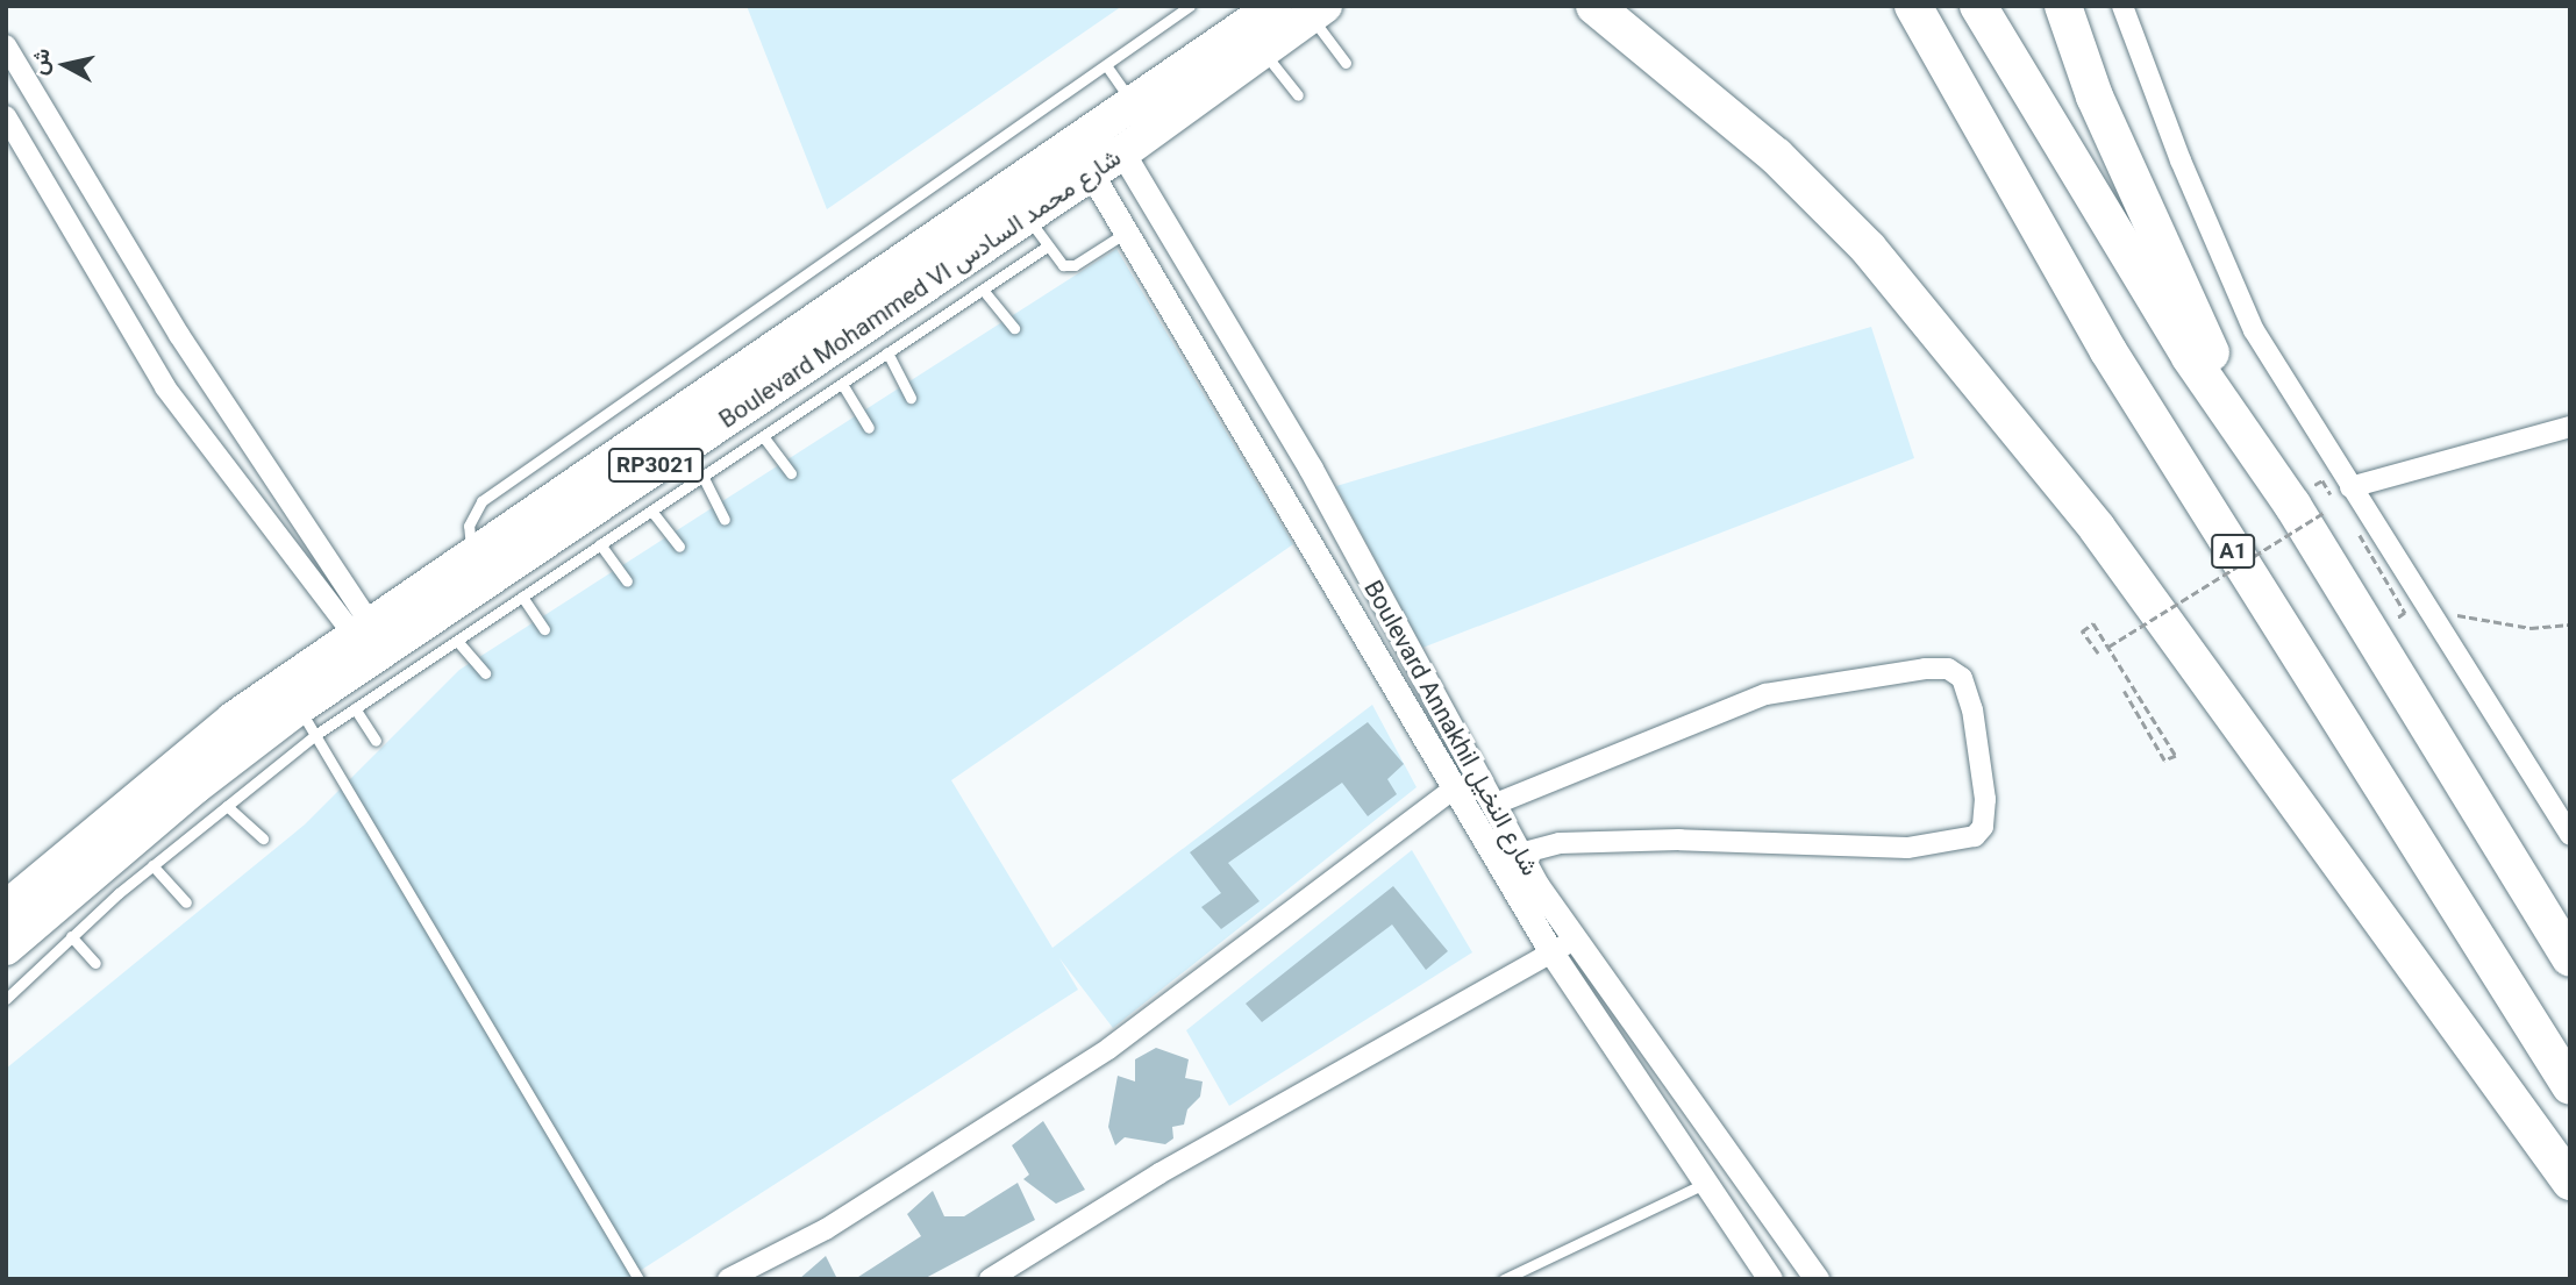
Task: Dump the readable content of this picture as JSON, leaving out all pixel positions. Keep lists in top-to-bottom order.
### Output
{
  "streets": {
    "highway": ["Boulevard Mohammed VI شارع محمد السادس", "RP3021", "A1"],
    "street": ["Boulevard Annakhil شارع النخيل"]
  },
  "crossings": [
    ["Boulevard Mohammed VI شارع محمد السادس", "Boulevard Annakhil شارع النخيل"]
  ],
  "north": "left"
}
